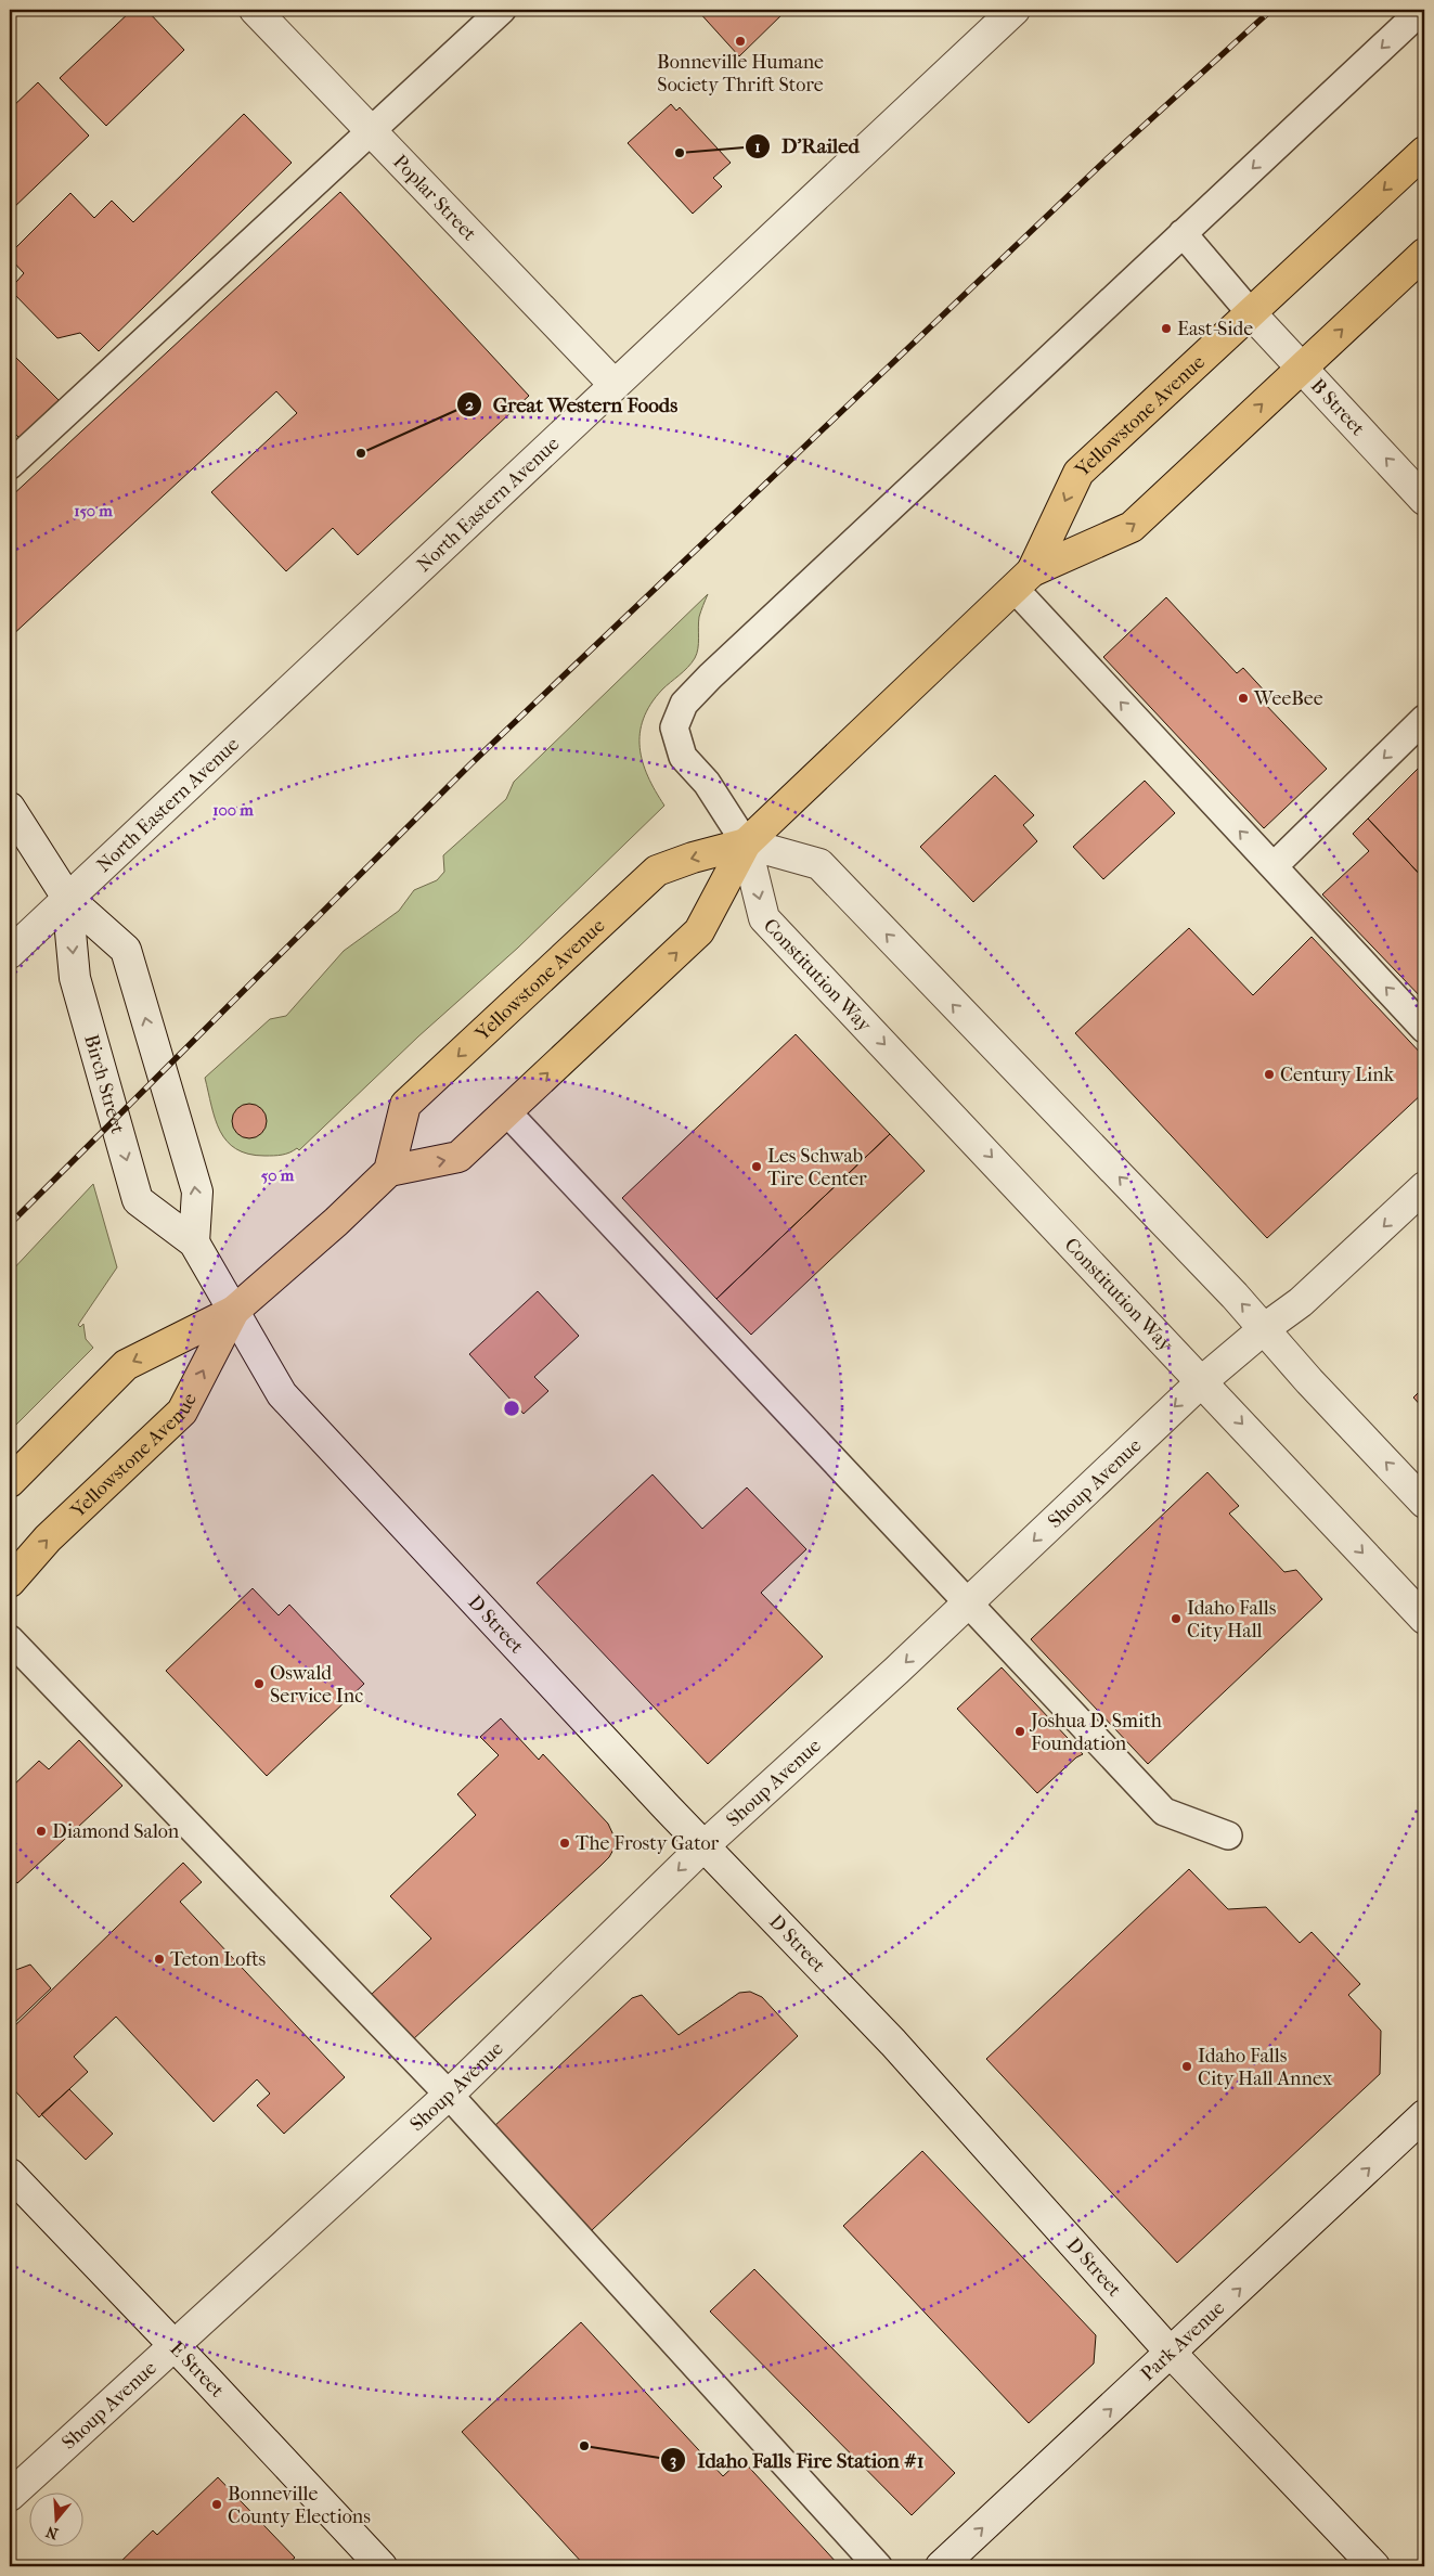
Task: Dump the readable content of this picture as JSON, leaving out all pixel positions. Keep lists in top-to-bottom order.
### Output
{
  "streets": {
    "highway": ["Yellowstone Avenue"],
    "street": [
      "Poplar Street",
      "B Street",
      "North Eastern Avenue",
      "Constitution Way",
      "Birch Street",
      "Shoup Avenue",
      "D Street",
      "Park Avenue",
      "E Street"
    ]
  },
  "crossings": [
    ["Poplar Street", "North Eastern Avenue"],
    ["B Street", "Yellowstone Avenue"],
    ["Yellowstone Avenue", "Constitution Way"],
    ["Yellowstone Avenue", "Birch Street"],
    ["Yellowstone Avenue", "D Street"],
    ["North Eastern Avenue", "Birch Street"],
    ["Constitution Way", "Shoup Avenue"],
    ["Birch Street", "D Street"],
    ["Shoup Avenue", "D Street"],
    ["Shoup Avenue", "E Street"],
    ["D Street", "Park Avenue"]
  ],
  "one_way": ["B Street", "Shoup Avenue", "Park Avenue"],
  "places": [
    "Bonneville Humane Society Thrift Store",
    "D'Railed",
    "East-Side",
    "Great Western Foods",
    "WeeBee",
    "Century Link",
    "Les Schwab Tire Center",
    "Idaho Falls City Hall",
    "Oswald Service Inc",
    "Joshua D. Smith Foundation",
    "Diamond Salon",
    "The Frosty Gator",
    "Teton Lofts",
    "Idaho Falls City Hall Annex",
    "Idaho Falls Fire Station #1",
    "Bonneville County Elections"
  ],
  "north": "bottom",
  "rings": ["150 m", "100 m", "50 m"]
}
